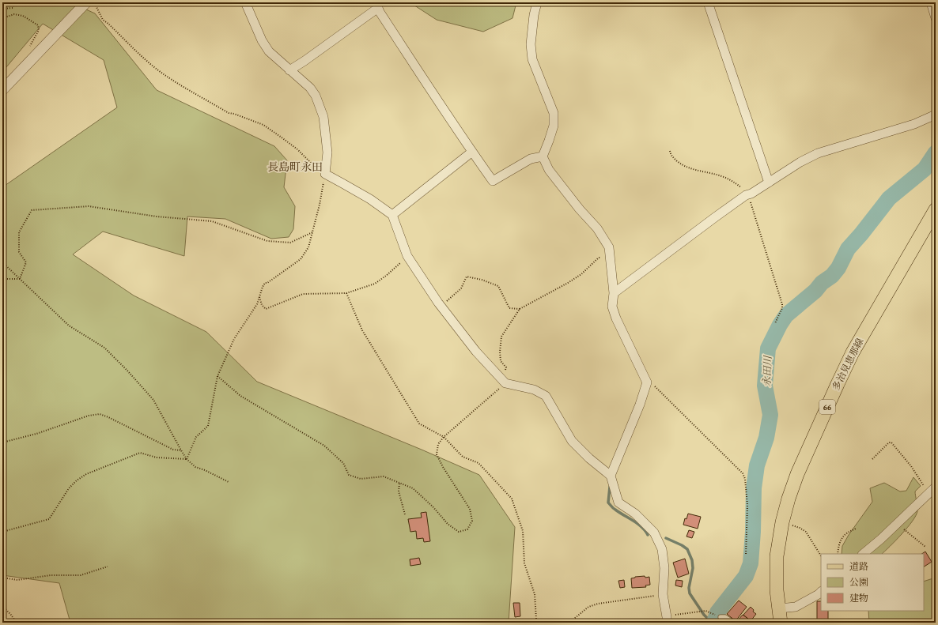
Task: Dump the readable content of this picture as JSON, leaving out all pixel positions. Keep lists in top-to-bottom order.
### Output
{
  "streets": {
    "main road": ["多治見恵那線", "66"]
  },
  "districts": ["長島町永田"],
  "water": ["永田川"],
  "legend": ["道路", "公園", "建物"]
}
